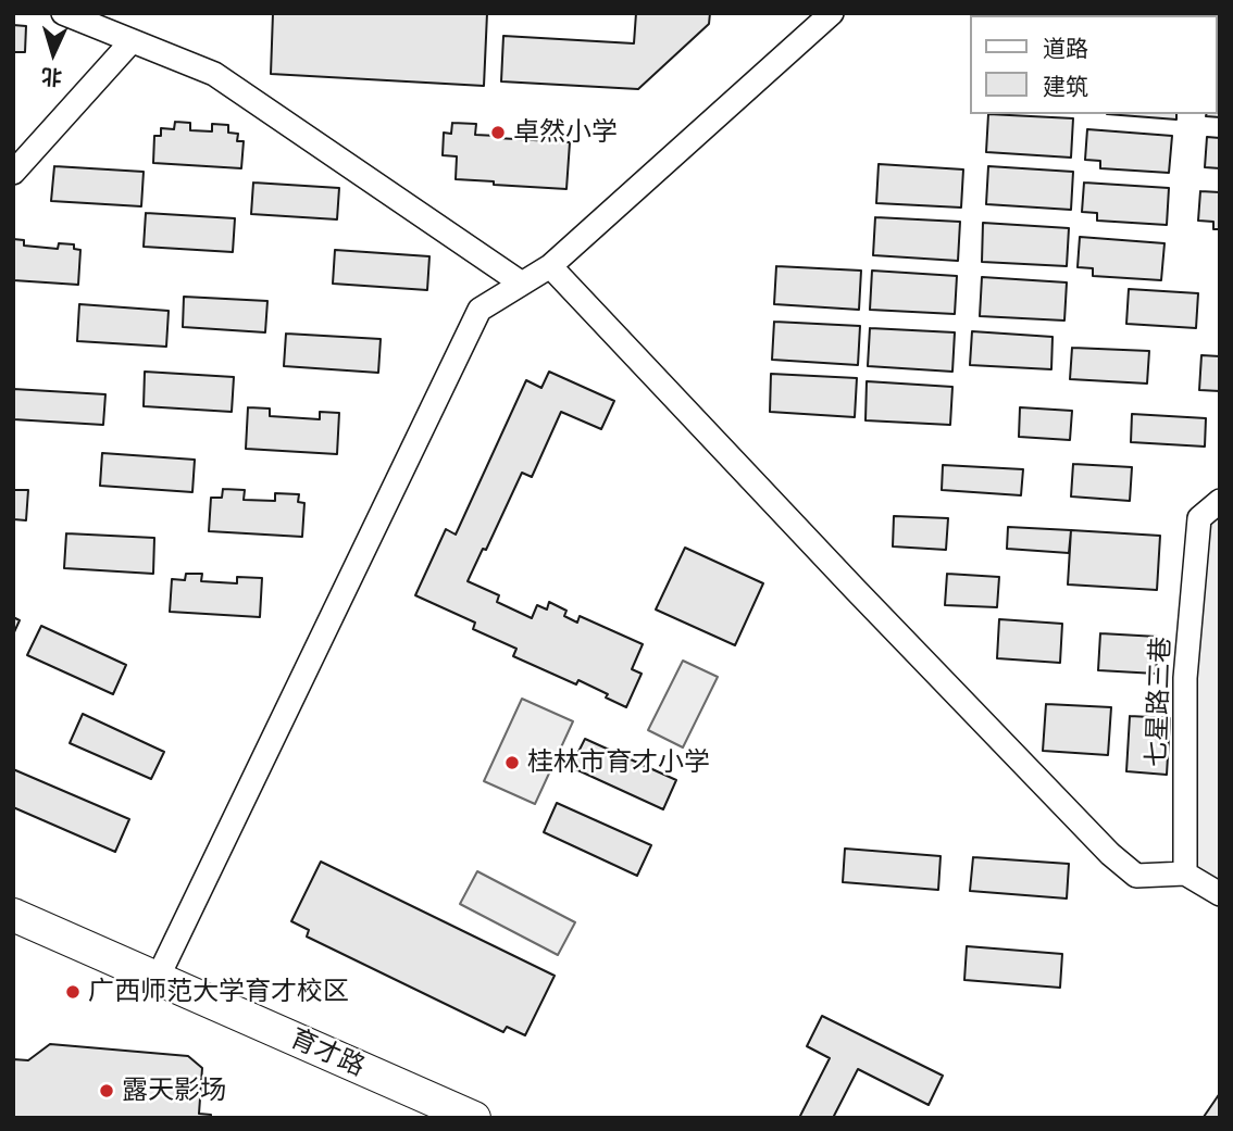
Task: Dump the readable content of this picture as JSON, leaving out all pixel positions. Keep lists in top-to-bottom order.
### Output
{
  "streets": {
    "main road": ["育才路"],
    "street": ["七星路三巷"]
  },
  "places": [
    "卓然小学",
    "桂林市育才小学",
    "广西师范大学育才校区",
    "露天影场"
  ],
  "legend": ["道路", "建筑"],
  "north": "bottom"
}
